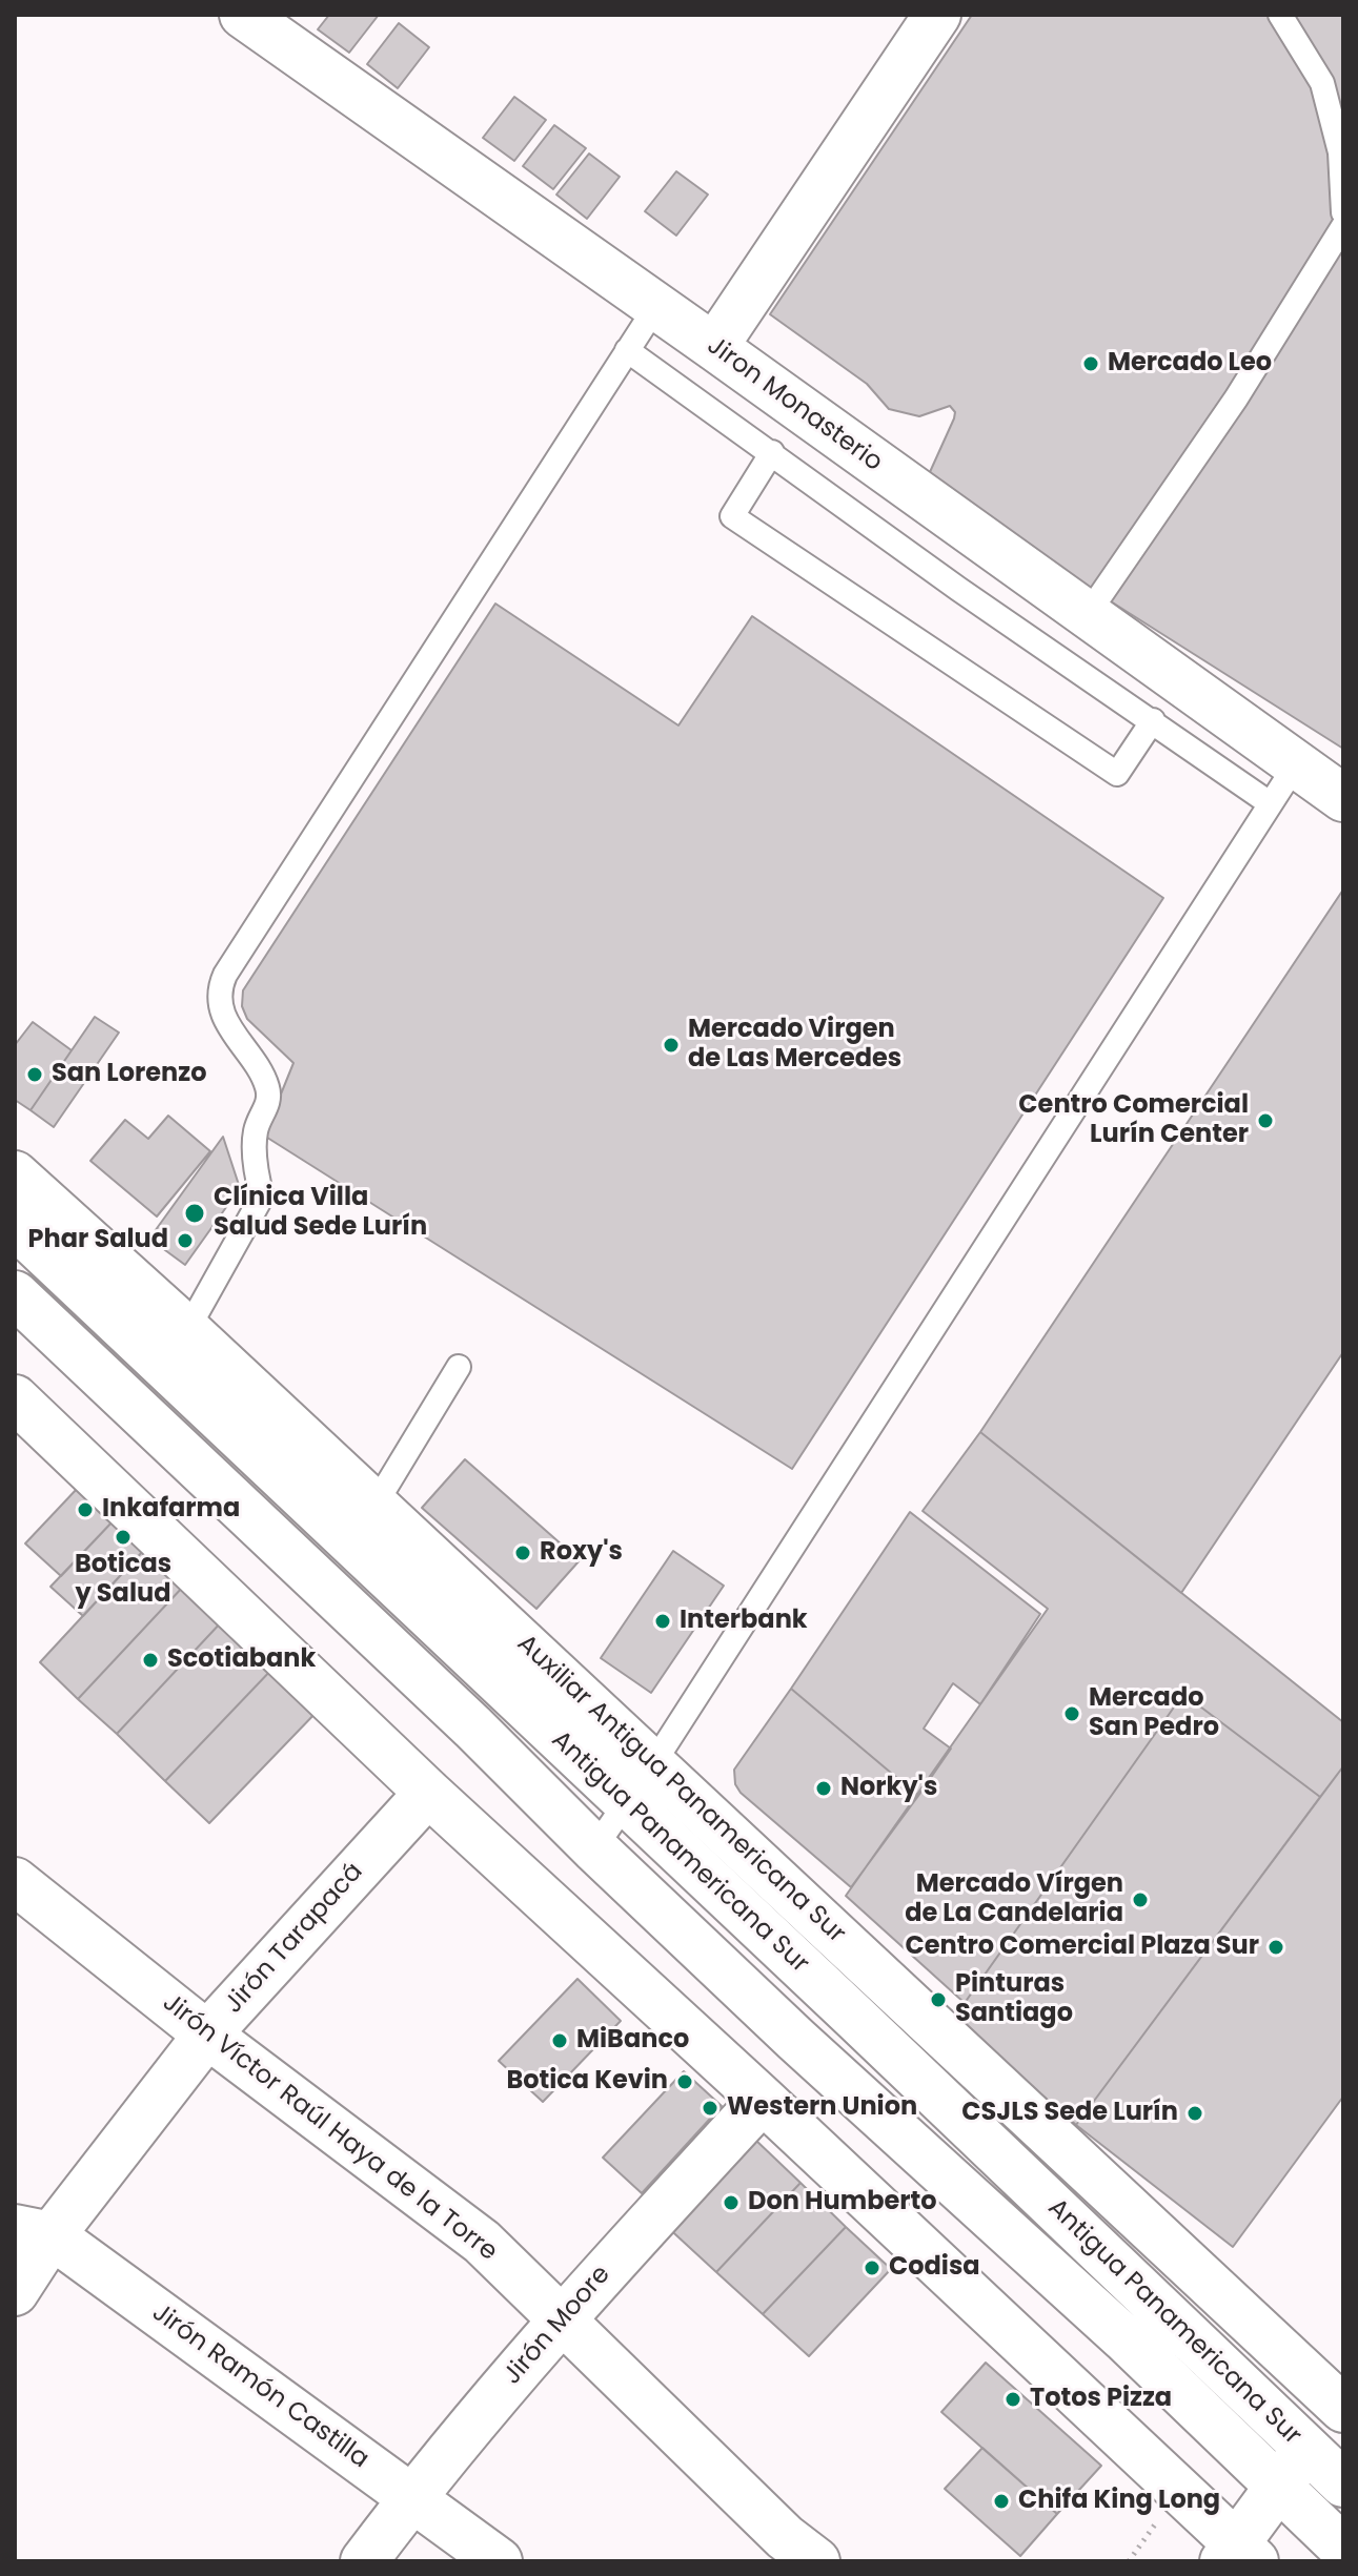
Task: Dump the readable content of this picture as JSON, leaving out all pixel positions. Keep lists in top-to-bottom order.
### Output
{
  "streets": {
    "street": [
      "Jiron Monasterio",
      "Auxiliar Antigua Panamericana Sur",
      "Antigua Panamericana Sur",
      "Jirón Tarapacá",
      "Jirón Víctor Raúl Haya de la Torre",
      "Jirón Moore",
      "Jirón Ramón Castilla"
    ]
  },
  "crossings": [
    ["Jirón Tarapacá", "Jirón Víctor Raúl Haya de la Torre"],
    ["Jirón Tarapacá", "Jirón Ramón Castilla"],
    ["Jirón Víctor Raúl Haya de la Torre", "Jirón Moore"],
    ["Jirón Moore", "Jirón Ramón Castilla"]
  ],
  "places": [
    "Mercado Leo",
    "Mercado Virgen de Las Mercedes",
    "San Lorenzo",
    "Centro Comercial Lurín Center",
    "Clínica Villa Salud Sede Lurín",
    "Phar Salud",
    "Inkafarma",
    "Boticas y Salud",
    "Roxy's",
    "Interbank",
    "Scotiabank",
    "Mercado San Pedro",
    "Norky's",
    "Mercado Vírgen de La Candelaria",
    "Centro Comercial Plaza Sur",
    "Pinturas Santiago",
    "MiBanco",
    "Botica Kevin",
    "Western Union",
    "CSJLS Sede Lurín",
    "Don Humberto",
    "Codisa",
    "Totos Pizza",
    "Chifa King Long"
  ]
}
